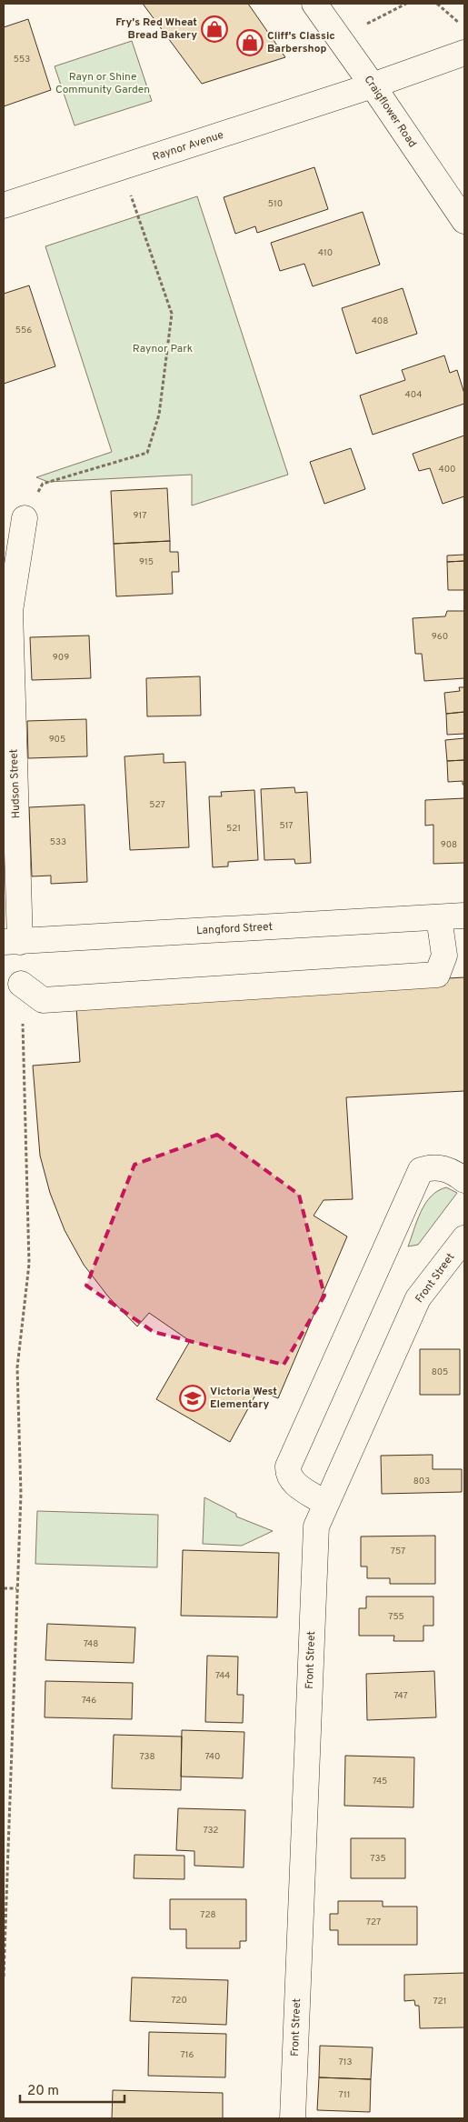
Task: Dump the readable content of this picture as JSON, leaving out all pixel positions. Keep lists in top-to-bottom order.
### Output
{
  "streets": {
    "street": [
      "Craigflower Road",
      "Raynor Avenue",
      "Hudson Street",
      "Langford Street",
      "Front Street"
    ]
  },
  "crossings": [
    ["Craigflower Road", "Raynor Avenue"],
    ["Hudson Street", "Langford Street"]
  ],
  "parks": ["Rayn or Shine Community Garden", "Raynor Park"],
  "places": {
    "shop": ["Fry's Red Wheat Bread Bakery", "Cliff's Classic Barbershop"],
    "school or university": ["Victoria West Elementary"]
  },
  "house_numbers": [
    "553",
    "510",
    "410",
    "408",
    "556",
    "404",
    "400",
    "917",
    "915",
    "960",
    "909",
    "905",
    "527",
    "517",
    "521",
    "533",
    "908",
    "805",
    "803",
    "757",
    "755",
    "748",
    "744",
    "747",
    "746",
    "738",
    "740",
    "745",
    "732",
    "735",
    "728",
    "727",
    "720",
    "721",
    "716",
    "713",
    "711"
  ],
  "scale_bar": "20 m"
}
